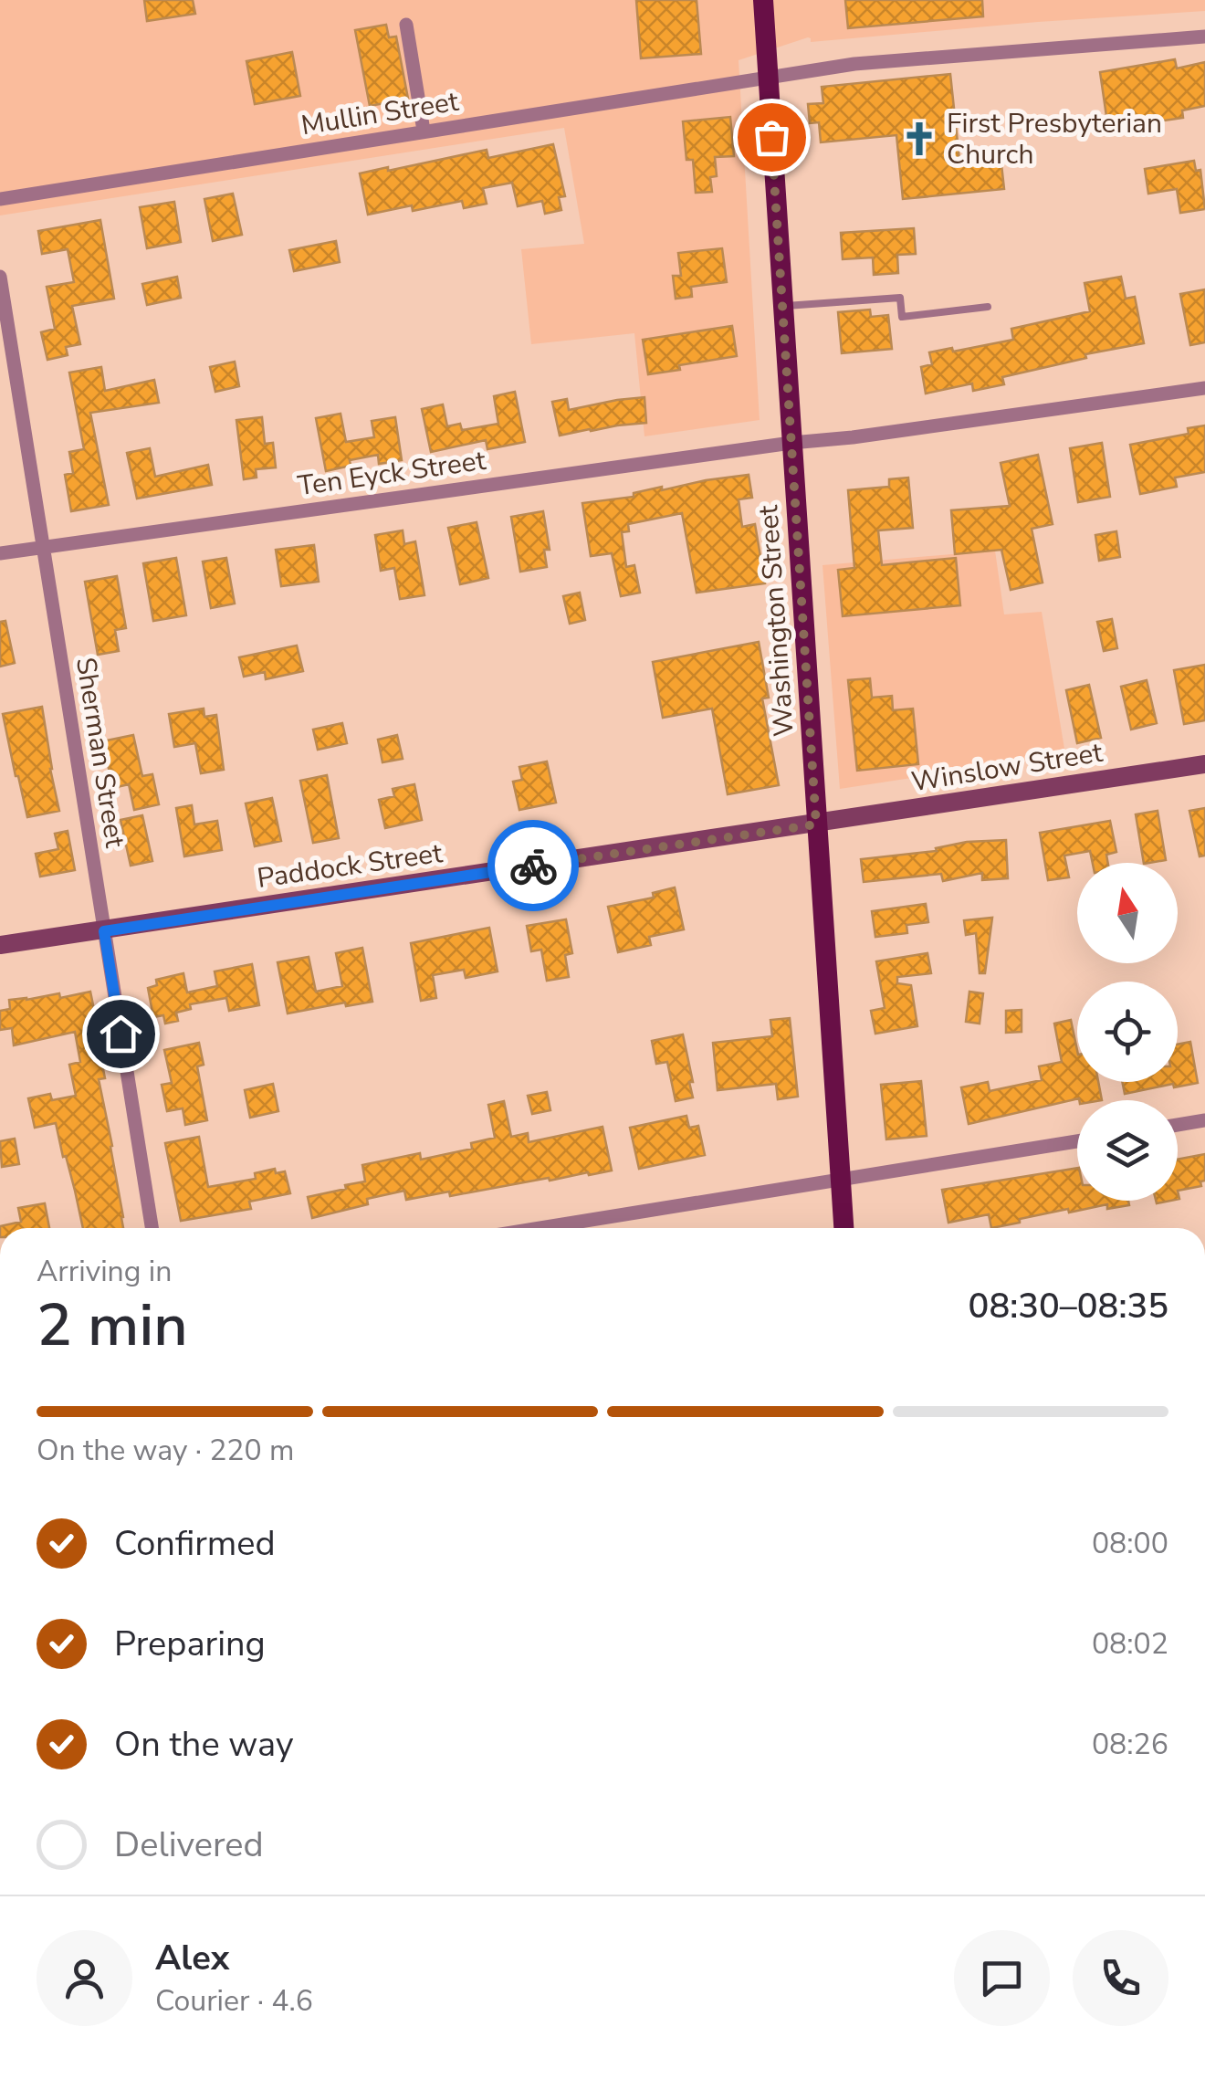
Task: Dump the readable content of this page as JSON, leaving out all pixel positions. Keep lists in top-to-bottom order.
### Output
{
  "streets": {
    "main road": ["Washington Street", "Winslow Street", "Paddock Street"],
    "street": ["Mullin Street", "Ten Eyck Street", "Sherman Street"]
  },
  "crossings": [
    ["Mullin Street", "Washington Street"],
    ["Ten Eyck Street", "Washington Street"],
    ["Ten Eyck Street", "Sherman Street"],
    ["Washington Street", "Winslow Street"],
    ["Washington Street", "Paddock Street"],
    ["Sherman Street", "Paddock Street"],
    ["Winslow Street", "Paddock Street"]
  ],
  "places": {
    "church": ["First Presbyterian Church"]
  },
  "north": "top",
  "page": {
    "heading": ["2 min", "Arriving in", "08:30–08:35"],
    "panel": ["Alex", "Courier · 4.6"],
    "bar": "On the way · 220 m",
    "list": [
      ["Confirmed", "08:00"],
      ["Preparing", "08:02"],
      ["On the way", "08:26"],
      "Delivered"
    ]
  }
}
